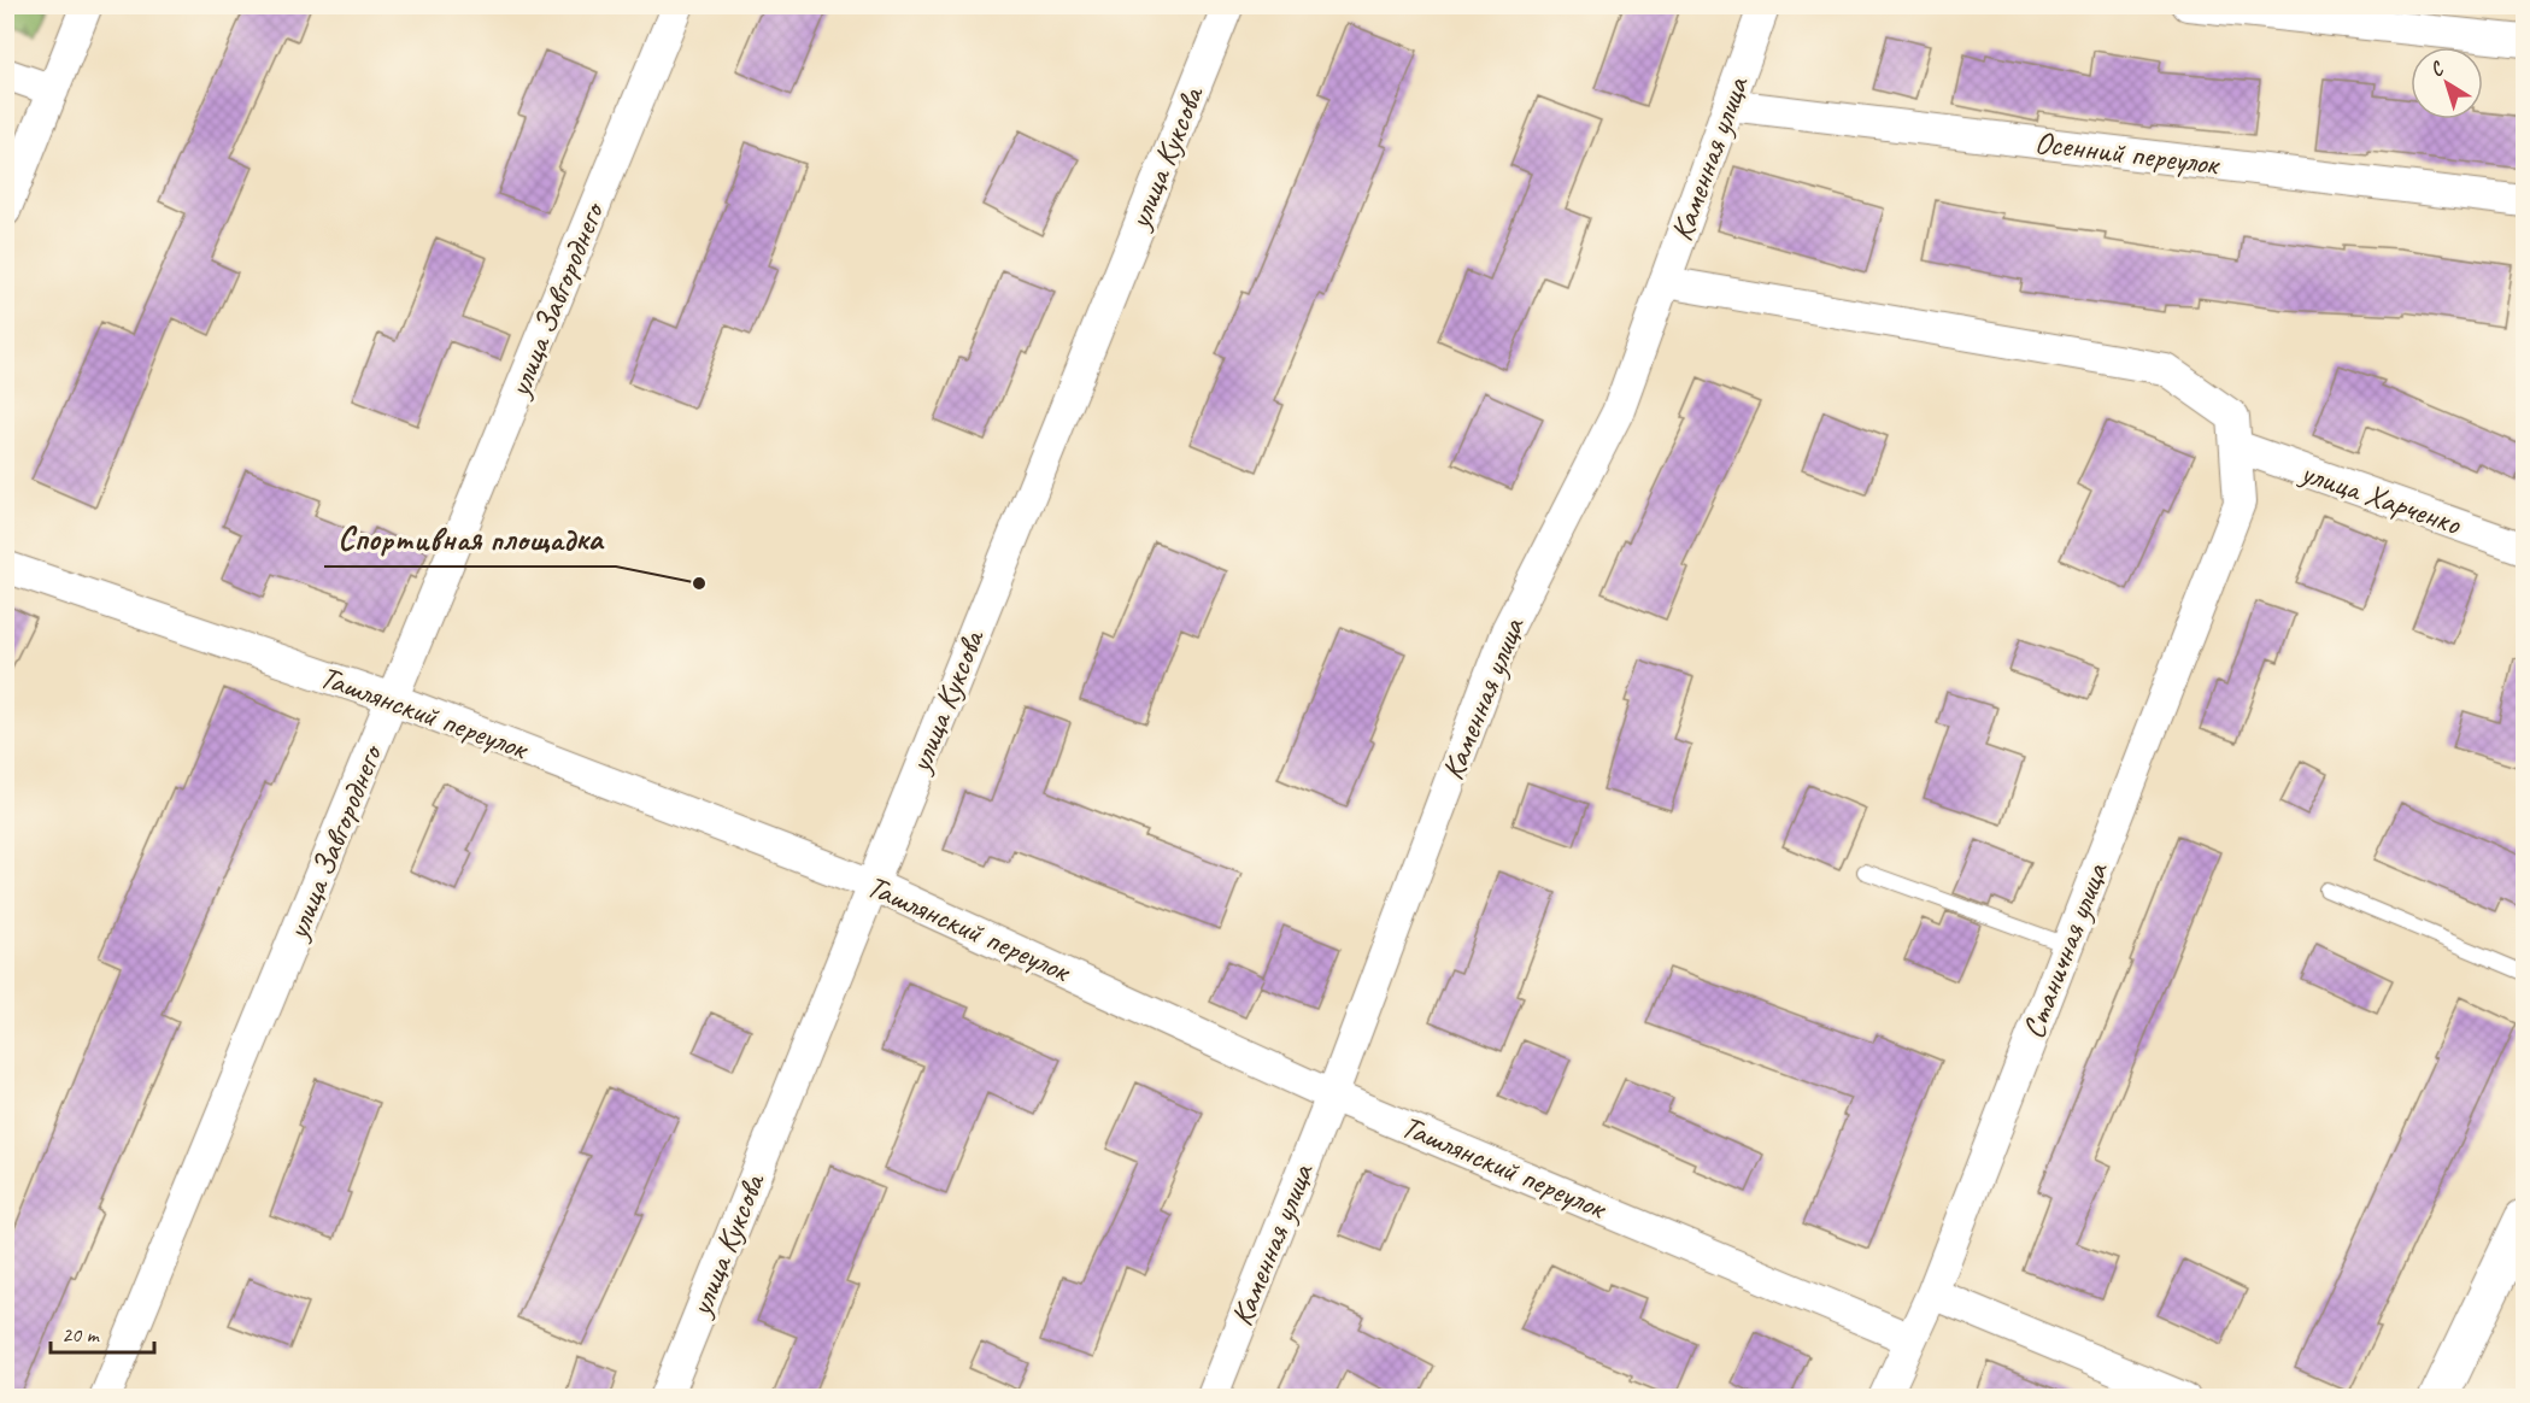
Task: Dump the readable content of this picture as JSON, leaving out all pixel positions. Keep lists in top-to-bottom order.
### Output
{
  "streets": {
    "street": [
      "Осенний переулок",
      "улица Куксова",
      "Каменная улица",
      "улица Завгороднего",
      "улица Харченко",
      "Ташлянский переулок",
      "Станичная улица"
    ]
  },
  "crossings": [
    ["Осенний переулок", "Каменная улица"],
    ["улица Куксова", "Ташлянский переулок"],
    ["Каменная улица", "Ташлянский переулок"],
    ["улица Завгороднего", "Ташлянский переулок"],
    ["улица Харченко", "Станичная улица"],
    ["Ташлянский переулок", "Станичная улица"]
  ],
  "places": ["Спортивная площадка"],
  "scale_bar": "20 m",
  "north": "top left"
}
